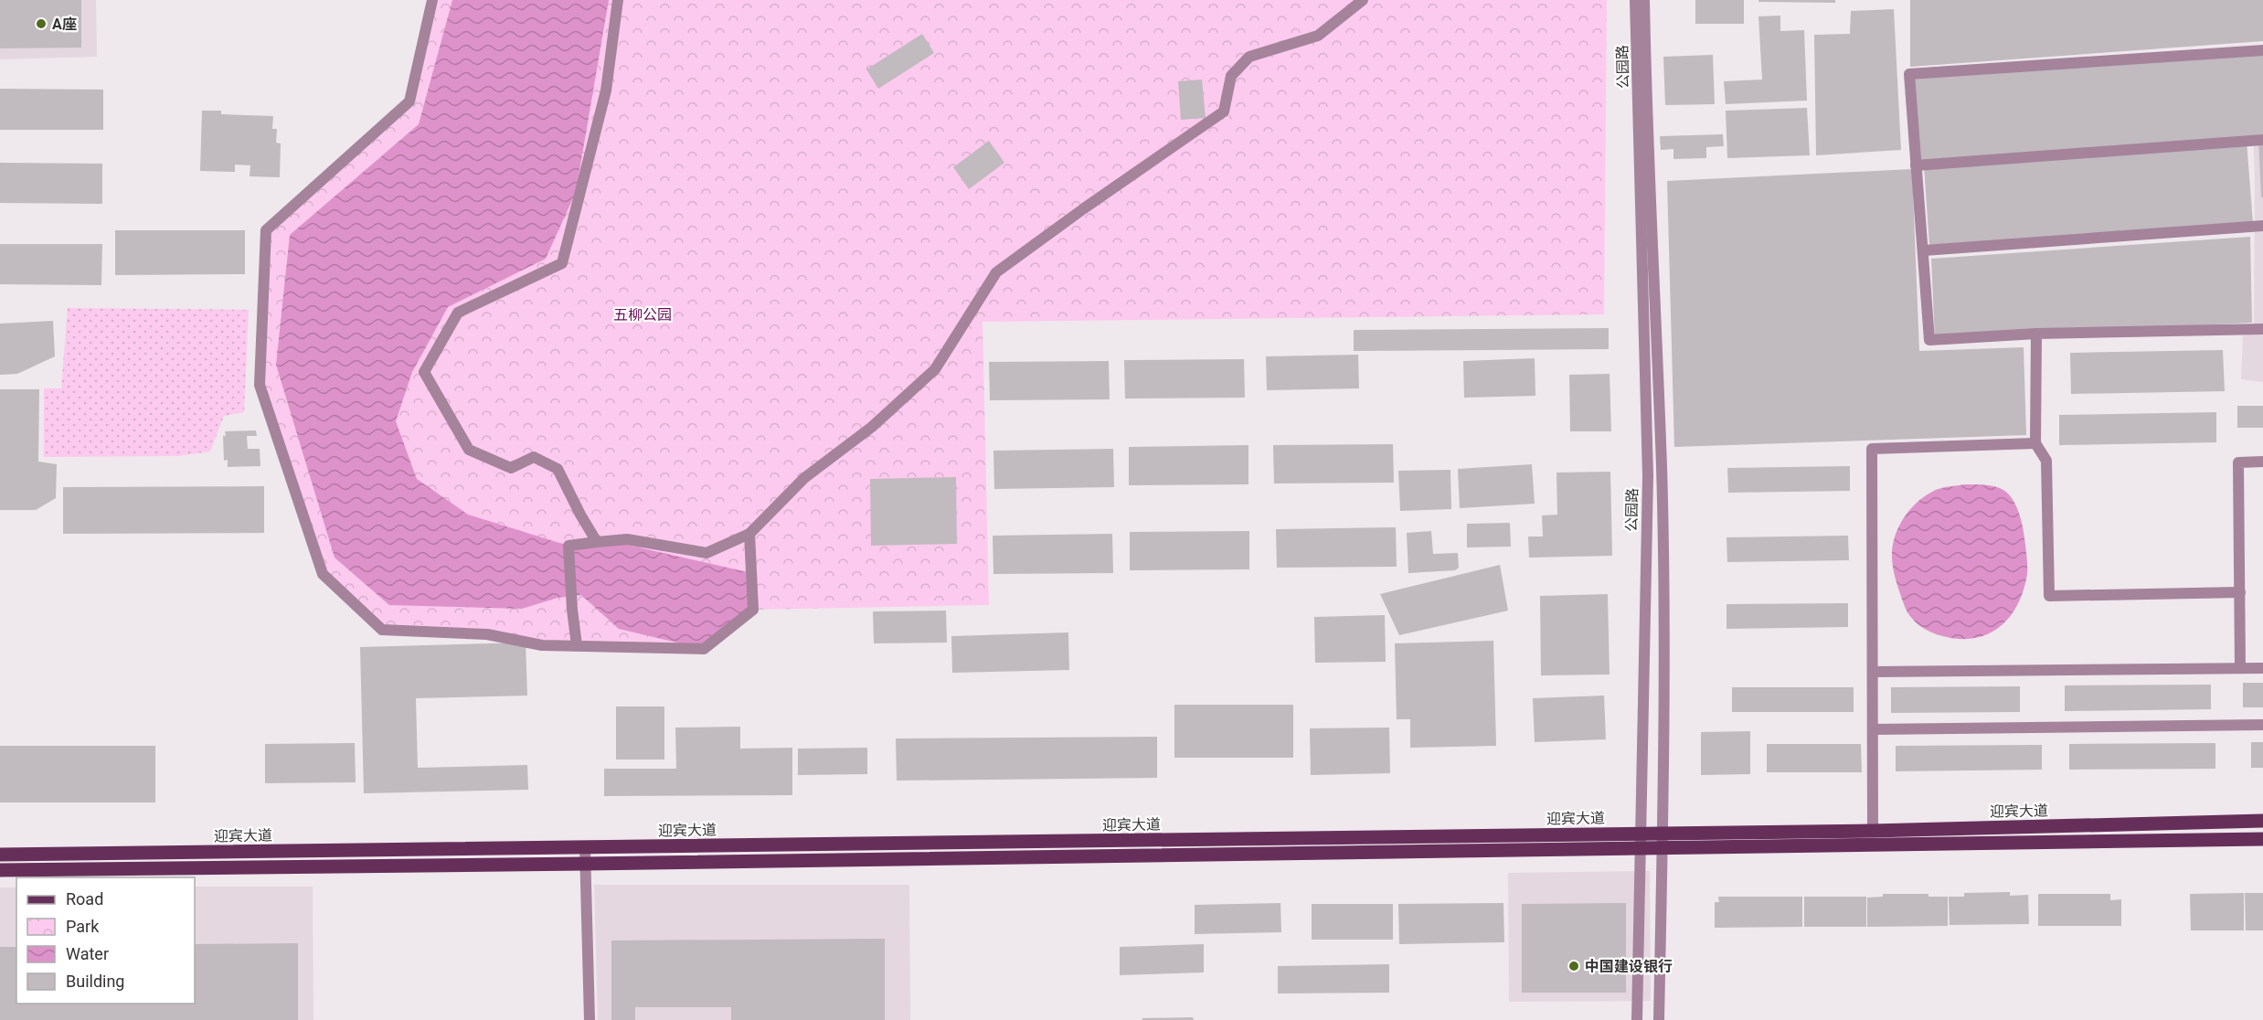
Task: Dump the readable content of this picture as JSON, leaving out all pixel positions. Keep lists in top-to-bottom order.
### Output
{
  "streets": {
    "main road": ["迎宾大道"],
    "street": ["公园路"]
  },
  "crossings": [
    ["公园路", "迎宾大道"]
  ],
  "parks": ["五柳公园"],
  "places": ["A座", "中国建设银行"],
  "legend": [
    "Road",
    "Park",
    "Water",
    "Building"
  ]
}
